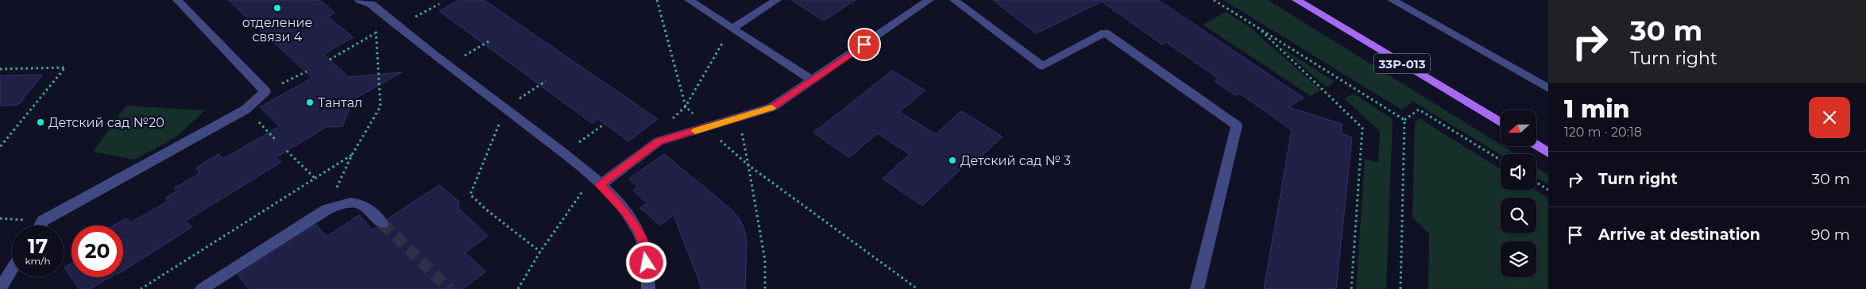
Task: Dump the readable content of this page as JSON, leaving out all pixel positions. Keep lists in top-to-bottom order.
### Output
{
  "streets": {
    "main road": ["33Р-013"]
  },
  "places": [
    "отделение связи 4",
    "Тантал",
    "Детский сад №20",
    "Детский сад № 3"
  ],
  "north": "left",
  "page": {
    "turn": ["30 m", "Turn right"],
    "heading": ["1 min", "120 m · 20:18"],
    "list": [
      {
        "name": "Turn right",
        "value": "30 m"
      },
      {
        "name": "Arrive at destination",
        "value": "90 m"
      }
    ],
    "speed": "17 km/h",
    "limit": "20"
  }
}
